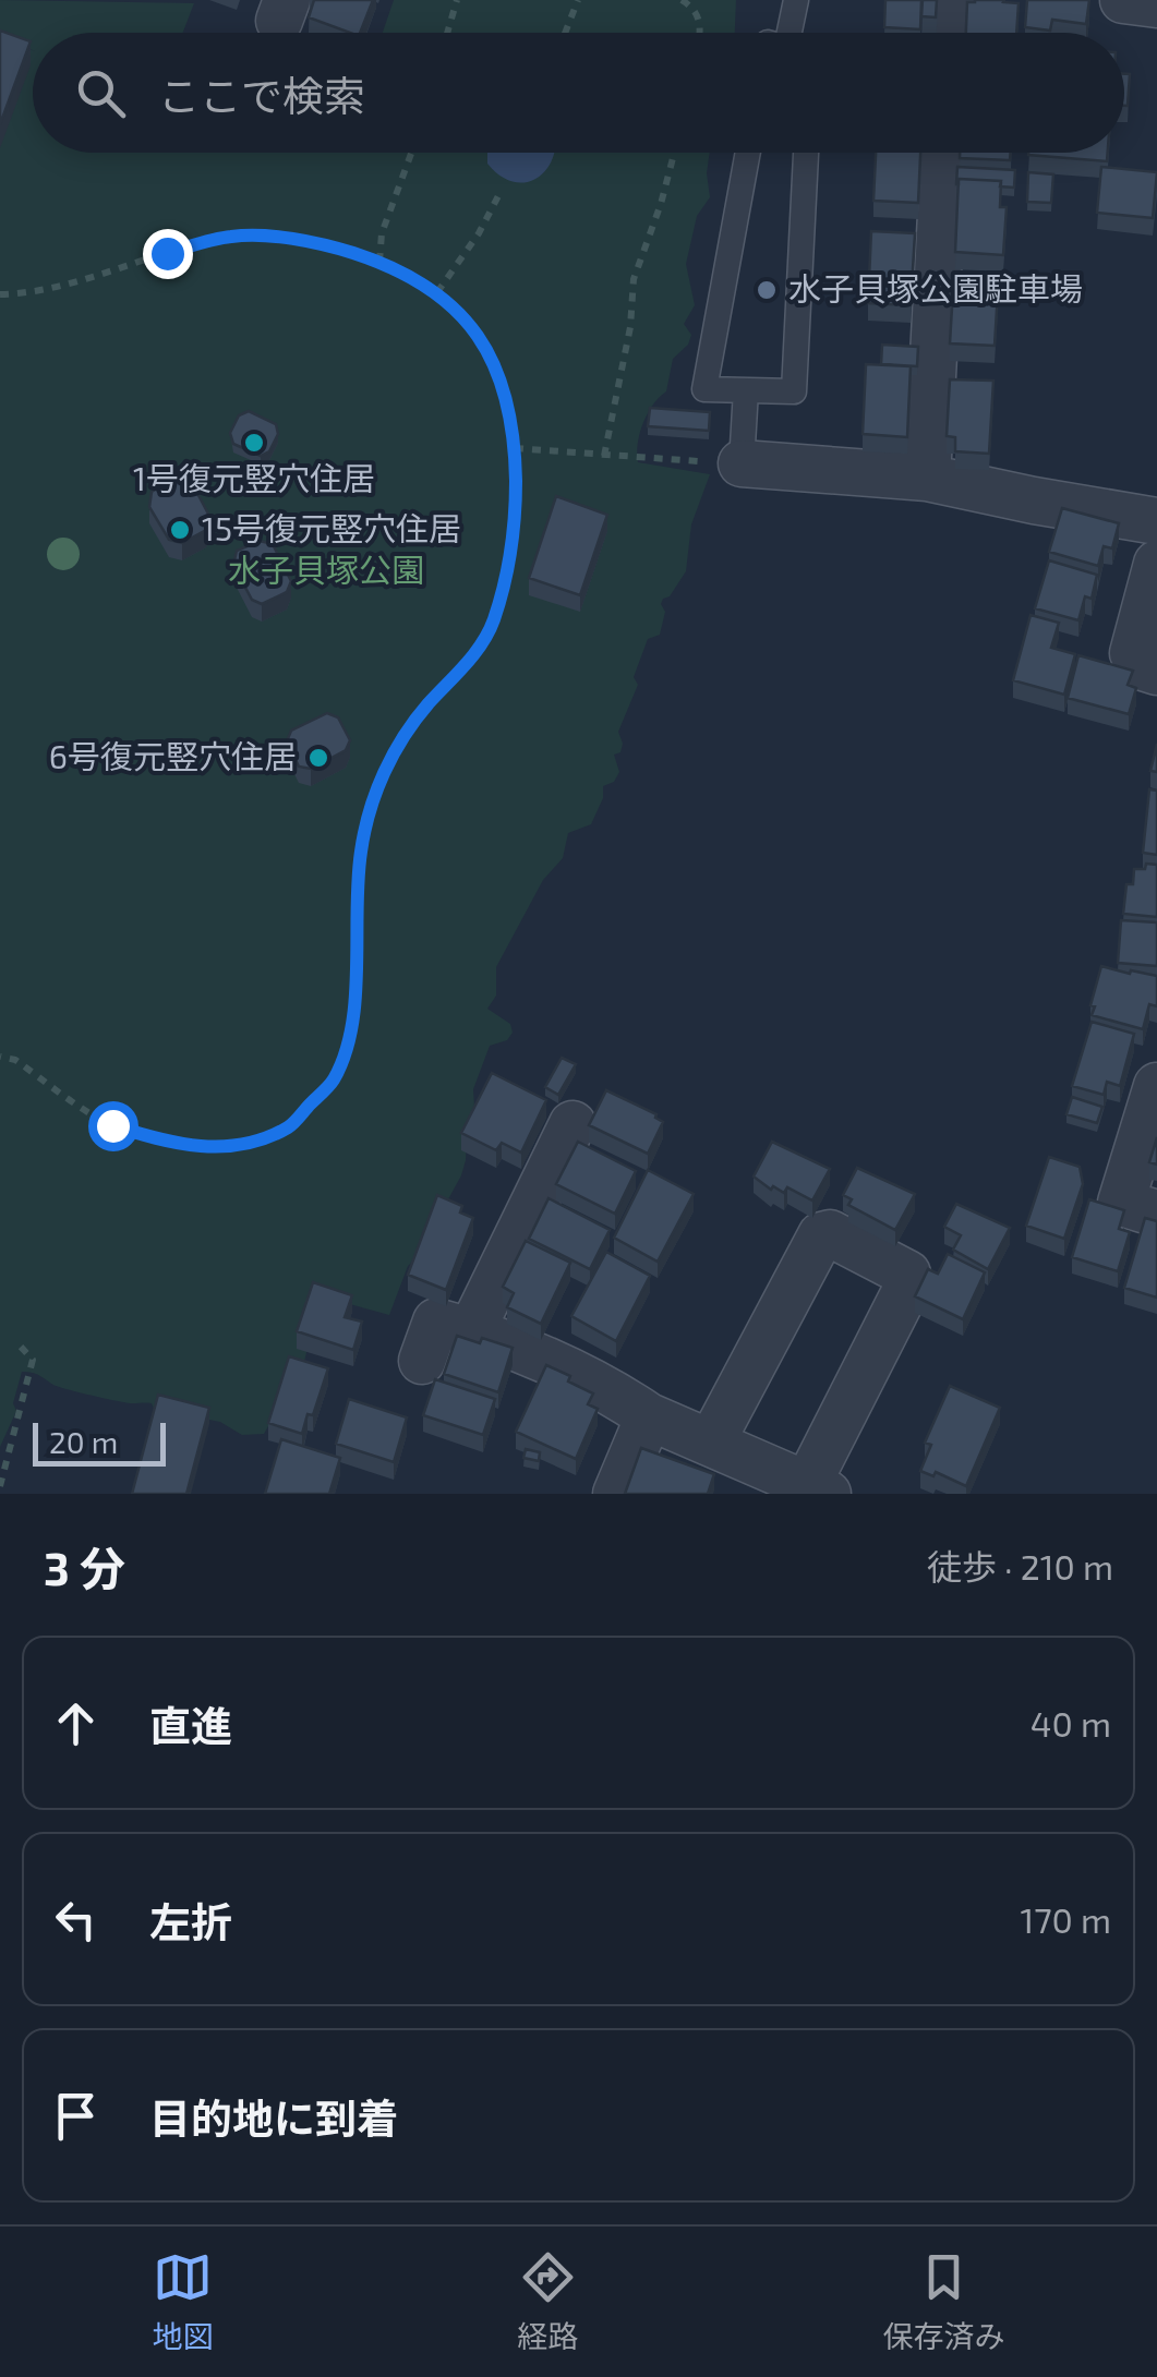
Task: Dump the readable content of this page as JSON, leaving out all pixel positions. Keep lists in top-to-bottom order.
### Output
{
  "parks": ["水子貝塚公園"],
  "places": [
    "水子貝塚公園駐車場",
    "1号復元竪穴住居",
    "15号復元竪穴住居",
    "6号復元竪穴住居"
  ],
  "scale_bar": "20 m",
  "page": {
    "search": "ここで検索",
    "scale": "20 m",
    "heading": ["3 分", "徒歩 · 210 m"],
    "list": [
      ["直進", "40 m"],
      ["左折", "170 m"],
      "目的地に到着"
    ],
    "nav": ["地図", "経路", "保存済み"]
  }
}
